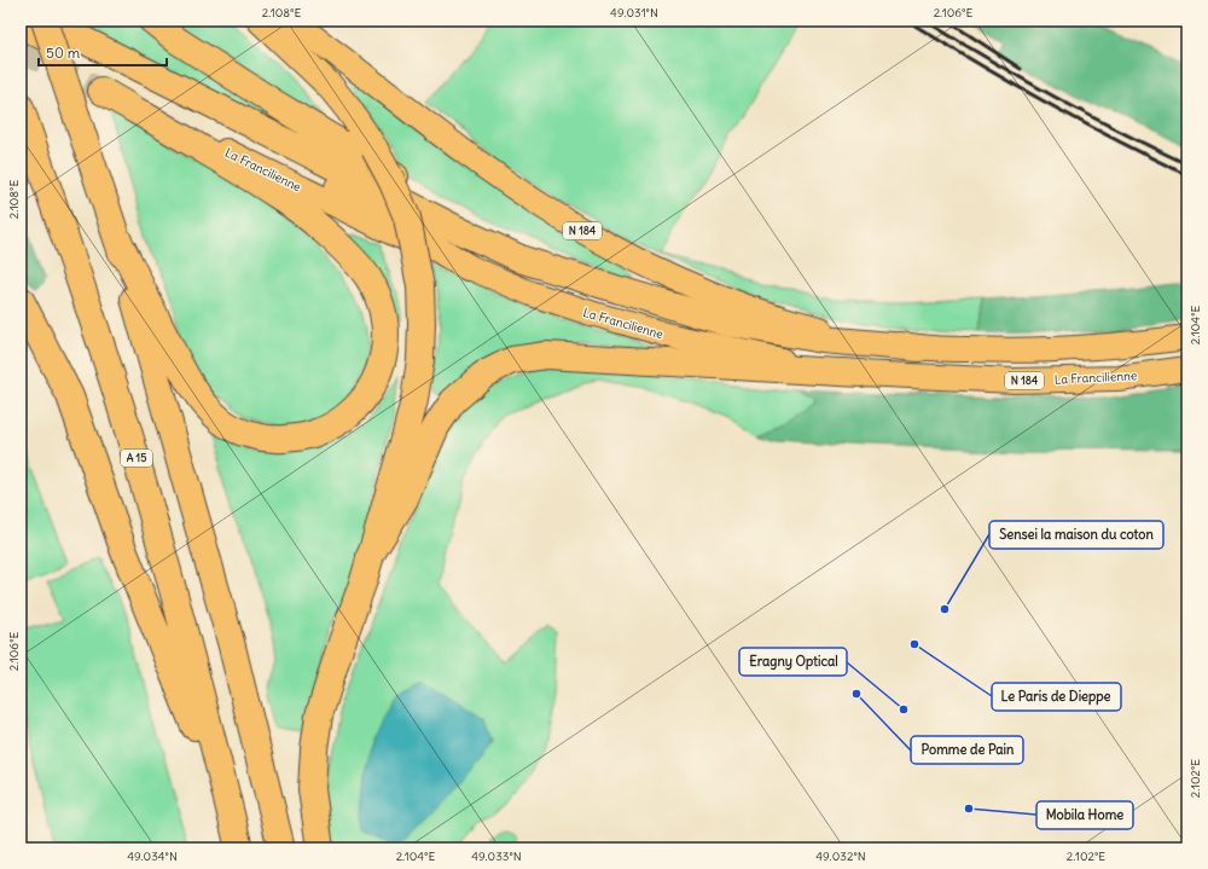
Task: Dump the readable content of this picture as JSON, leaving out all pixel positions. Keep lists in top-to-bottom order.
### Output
{
  "streets": {
    "highway": ["La Francilienne", "N 184", "A 15"]
  },
  "places": [
    "Sensei la maison du coton",
    "Le Paris de Dieppe",
    "Pomme de Pain",
    "Eragny Optical",
    "Mobila Home"
  ],
  "scale_bar": "50 m",
  "coordinates": [
    "2.108°E",
    "49.031°N",
    "2.106°E",
    "2.104°E",
    "2.102°E",
    "49.034°N",
    "49.033°N",
    "49.032°N"
  ]
}
